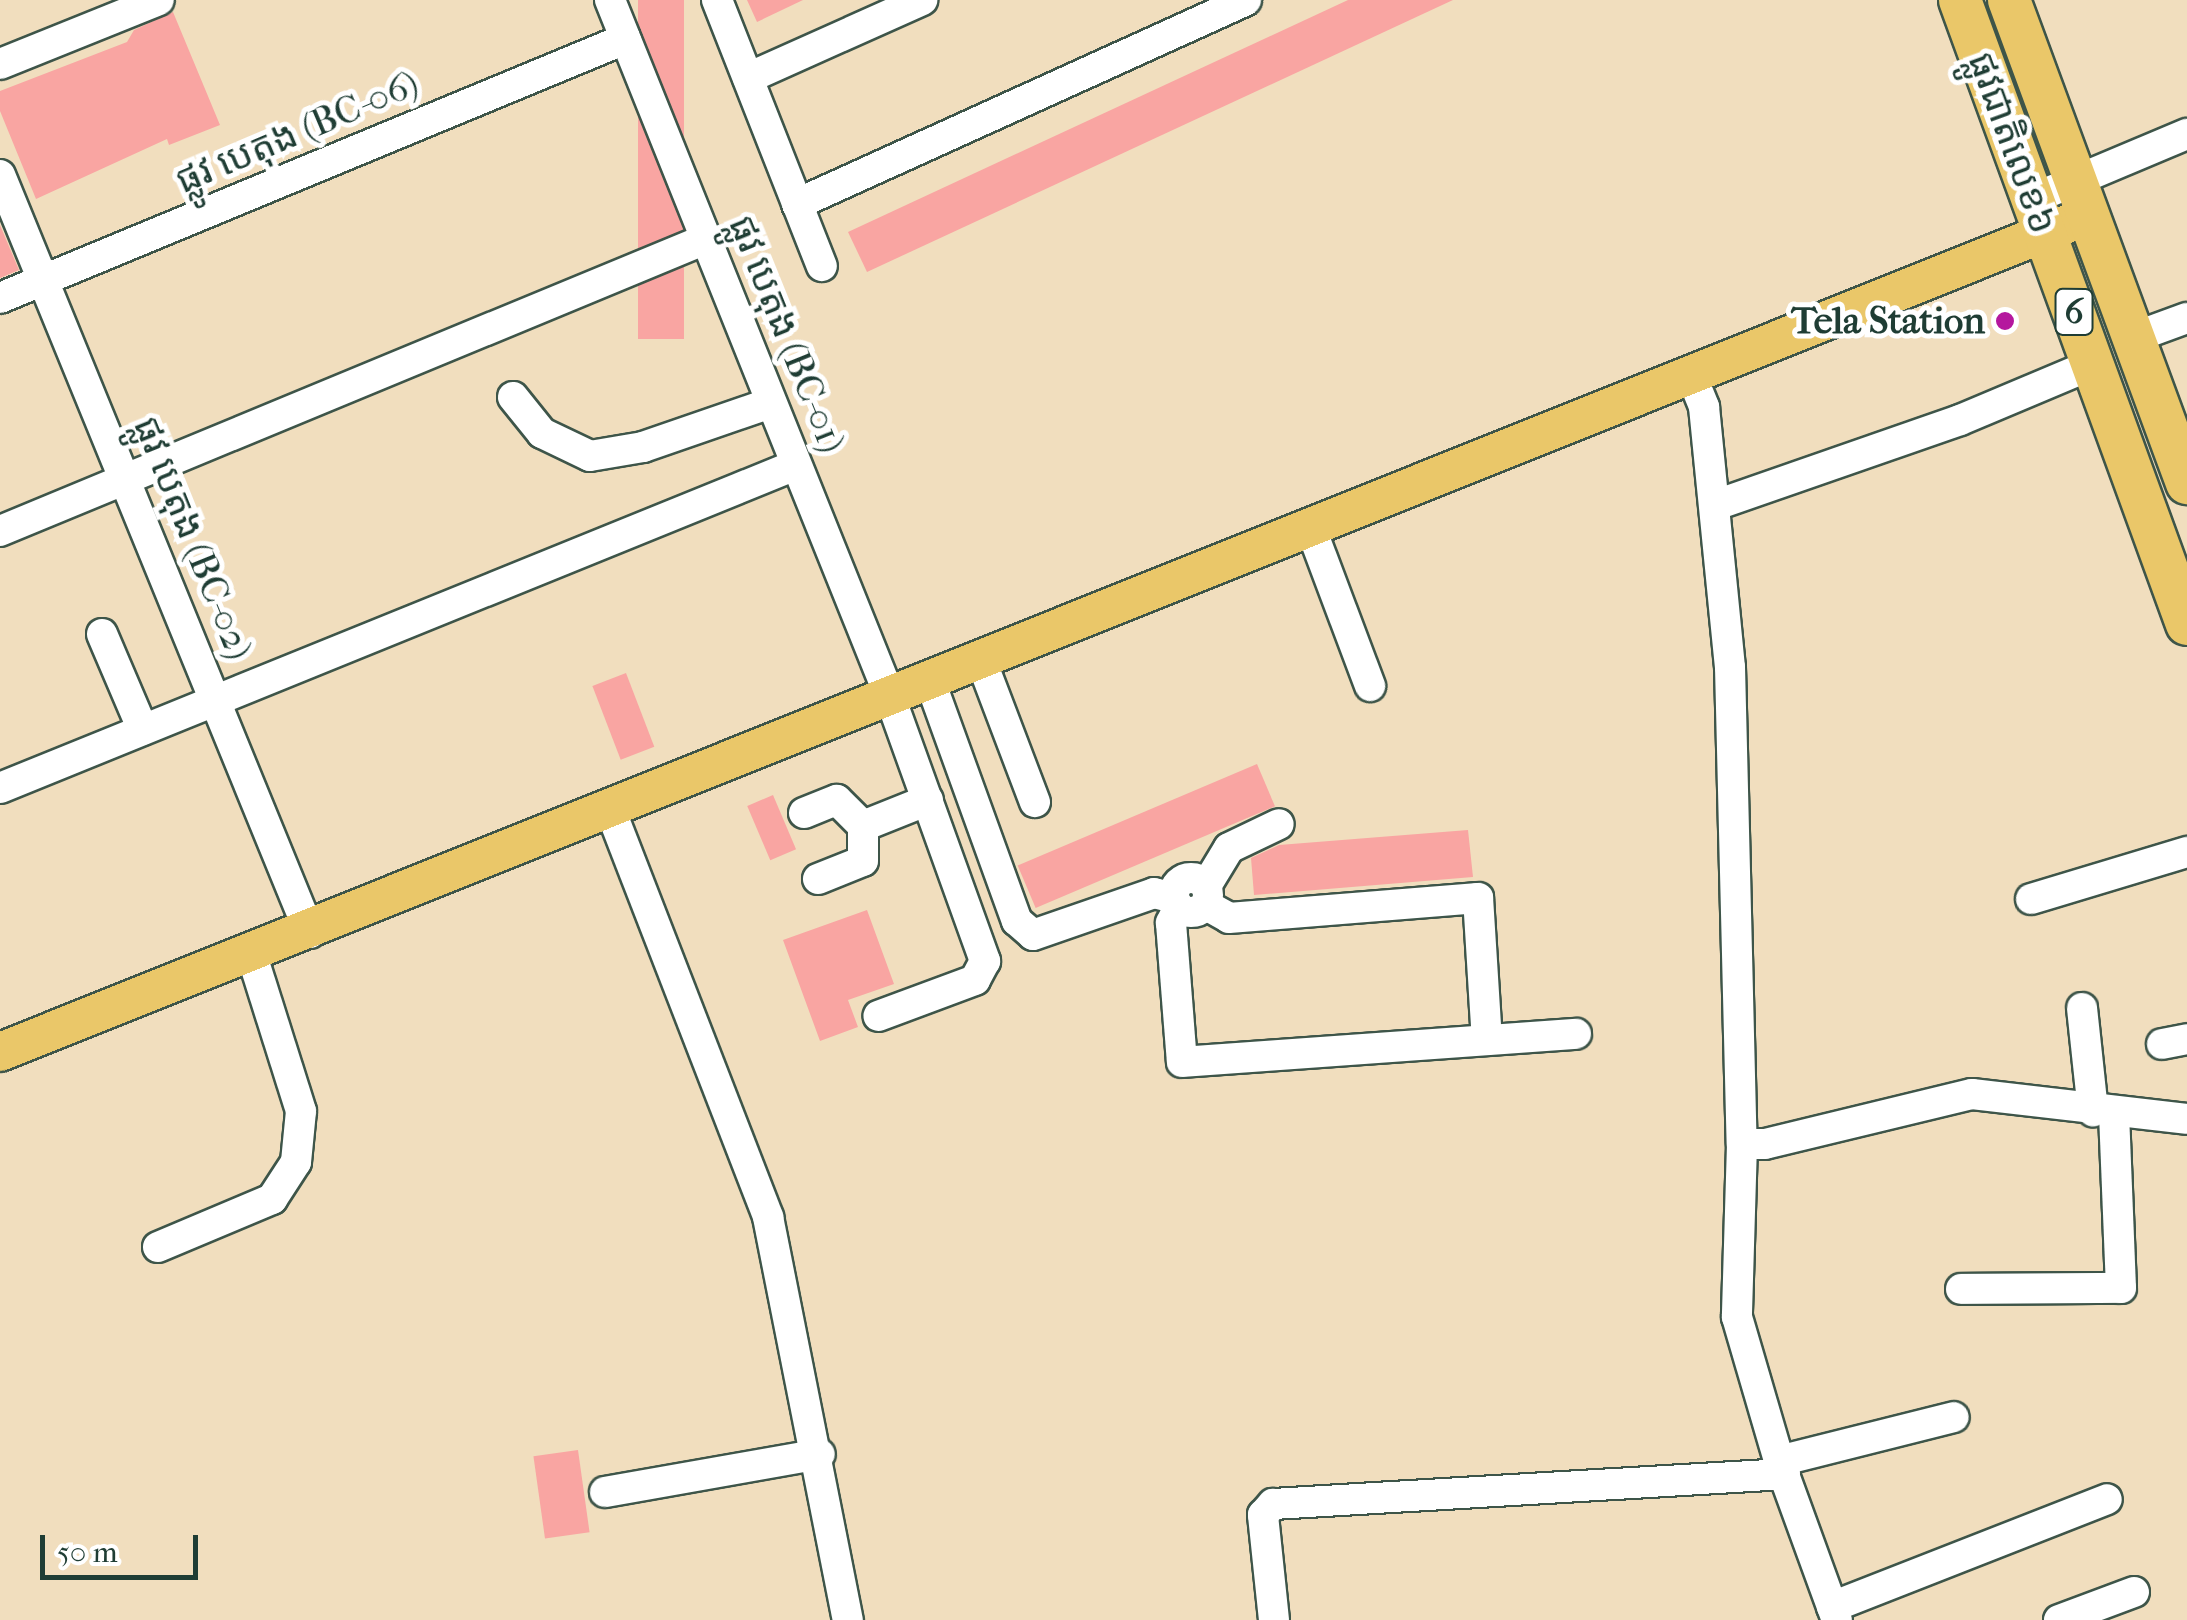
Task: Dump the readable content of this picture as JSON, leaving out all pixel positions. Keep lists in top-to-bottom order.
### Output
{
  "streets": {
    "highway": ["ផ្លូវជាតិលេខ៦", "6"],
    "street": ["ផ្លូវ បេតុង (BC-06)", "ផ្លូវ បេតុង (BC-01)", "ផ្លូវ បេតុង (BC-02)"]
  },
  "crossings": [
    ["ផ្លូវ បេតុង (BC-06)", "ផ្លូវ បេតុង (BC-01)"],
    ["ផ្លូវ បេតុង (BC-06)", "ផ្លូវ បេតុង (BC-02)"]
  ],
  "places": ["Tela Station"],
  "scale_bar": "50 m"
}
